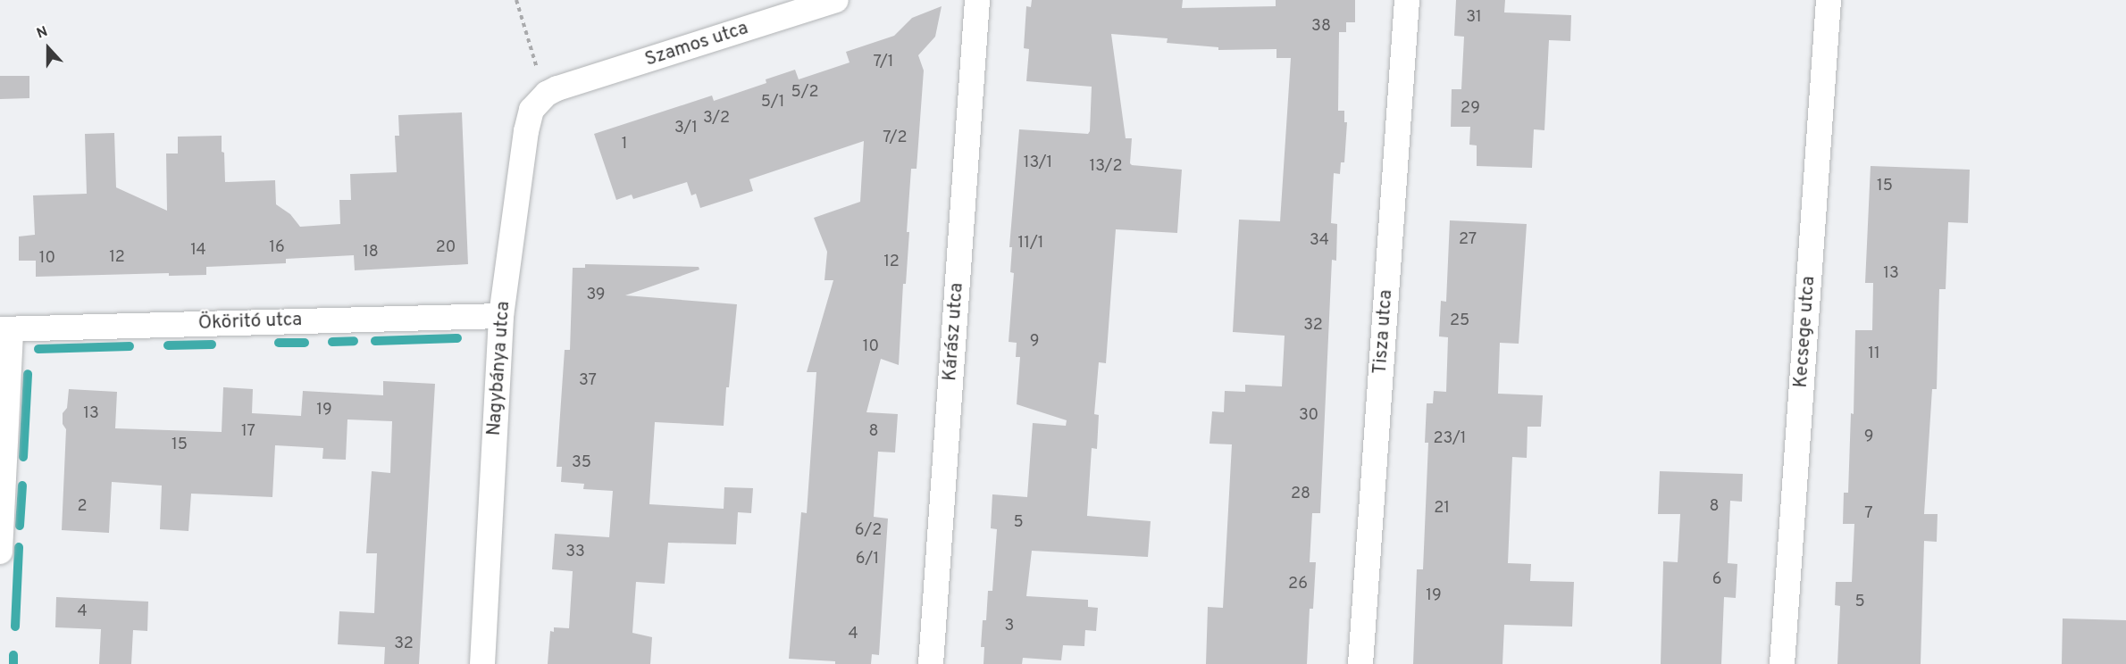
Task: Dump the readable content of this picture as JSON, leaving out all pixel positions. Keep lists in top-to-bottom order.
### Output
{
  "streets": {
    "street": [
      "Szamos utca",
      "Ököritó utca",
      "Kárász utca",
      "Tisza utca",
      "Kecsege utca",
      "Nagybánya utca"
    ]
  },
  "crossings": [
    ["Szamos utca", "Nagybánya utca"],
    ["Ököritó utca", "Nagybánya utca"]
  ],
  "house_numbers": [
    "31",
    "38",
    "7/1",
    "5/2",
    "5/1",
    "29",
    "3/2",
    "3/1",
    "7/2",
    "1",
    "13/1",
    "13/2",
    "15",
    "27",
    "34",
    "11/1",
    "16",
    "20",
    "14",
    "18",
    "12",
    "10",
    "12",
    "13",
    "39",
    "25",
    "32",
    "9",
    "10",
    "11",
    "37",
    "19",
    "13",
    "30",
    "17",
    "8",
    "9",
    "23/1",
    "15",
    "35",
    "28",
    "2",
    "8",
    "21",
    "7",
    "5",
    "6/2",
    "33",
    "6/1",
    "6",
    "26",
    "19",
    "5",
    "4",
    "3",
    "4",
    "32"
  ],
  "north": "top"
}
